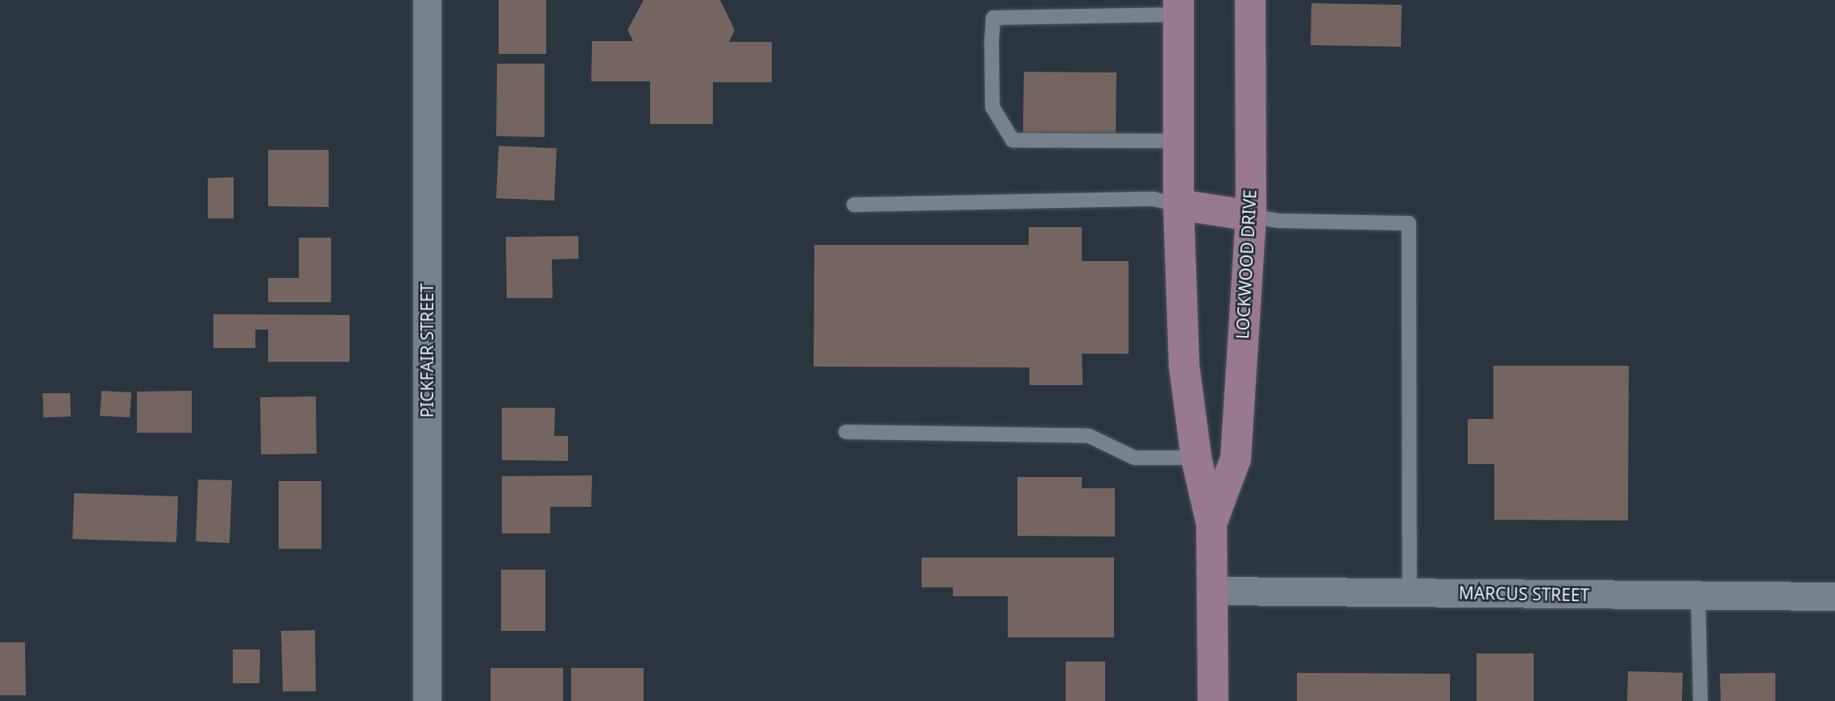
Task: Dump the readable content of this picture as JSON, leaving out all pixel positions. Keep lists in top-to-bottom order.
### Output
{
  "streets": {
    "main road": ["LOCKWOOD DRIVE"],
    "street": ["PICKFAIR STREET", "MARCUS STREET"]
  },
  "crossings": [
    ["LOCKWOOD DRIVE", "MARCUS STREET"]
  ]
}
